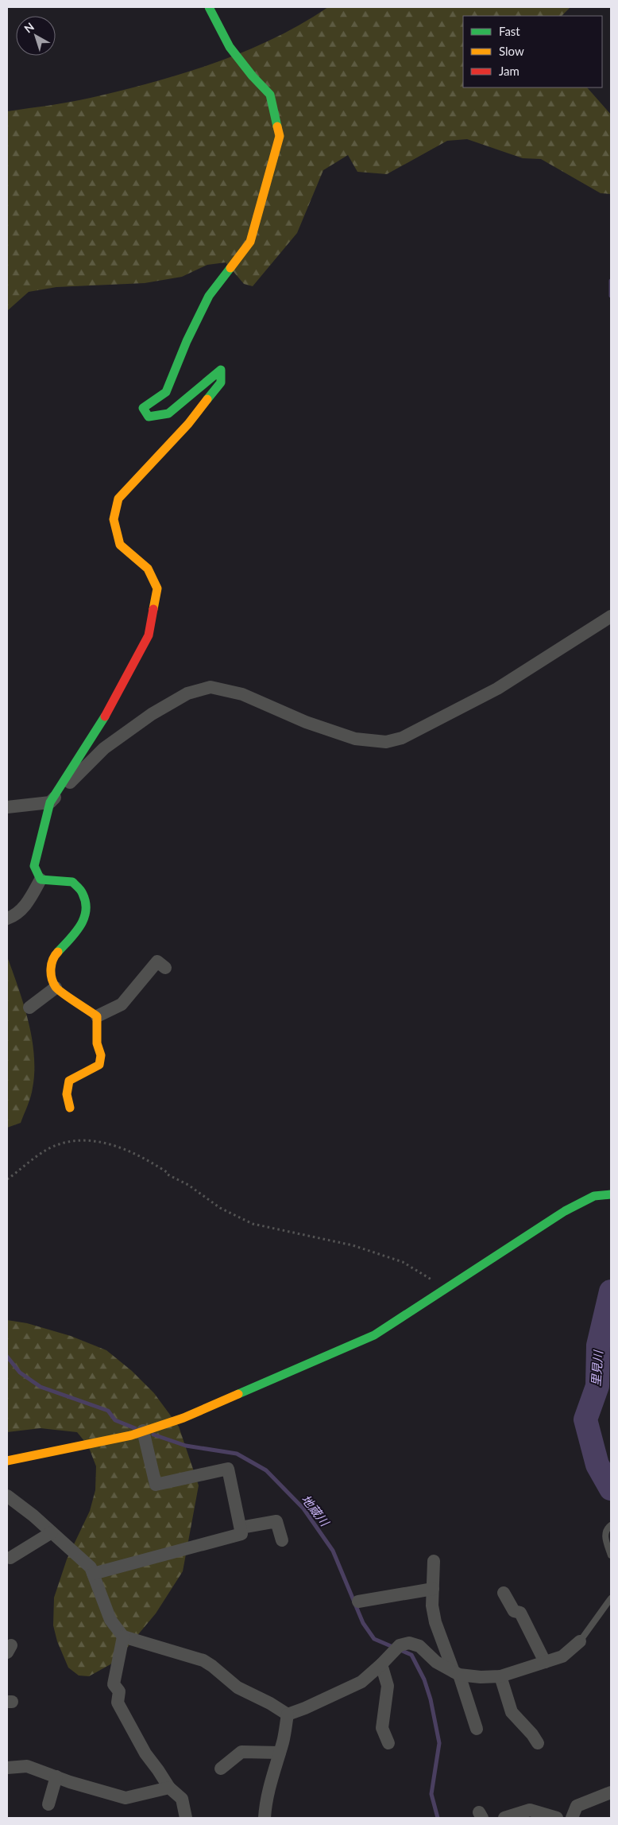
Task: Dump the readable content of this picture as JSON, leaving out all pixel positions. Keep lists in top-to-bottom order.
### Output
{
  "water": ["里見川", "地蔵川"],
  "legend": ["Fast", "Slow", "Jam"],
  "north": "top left"
}
